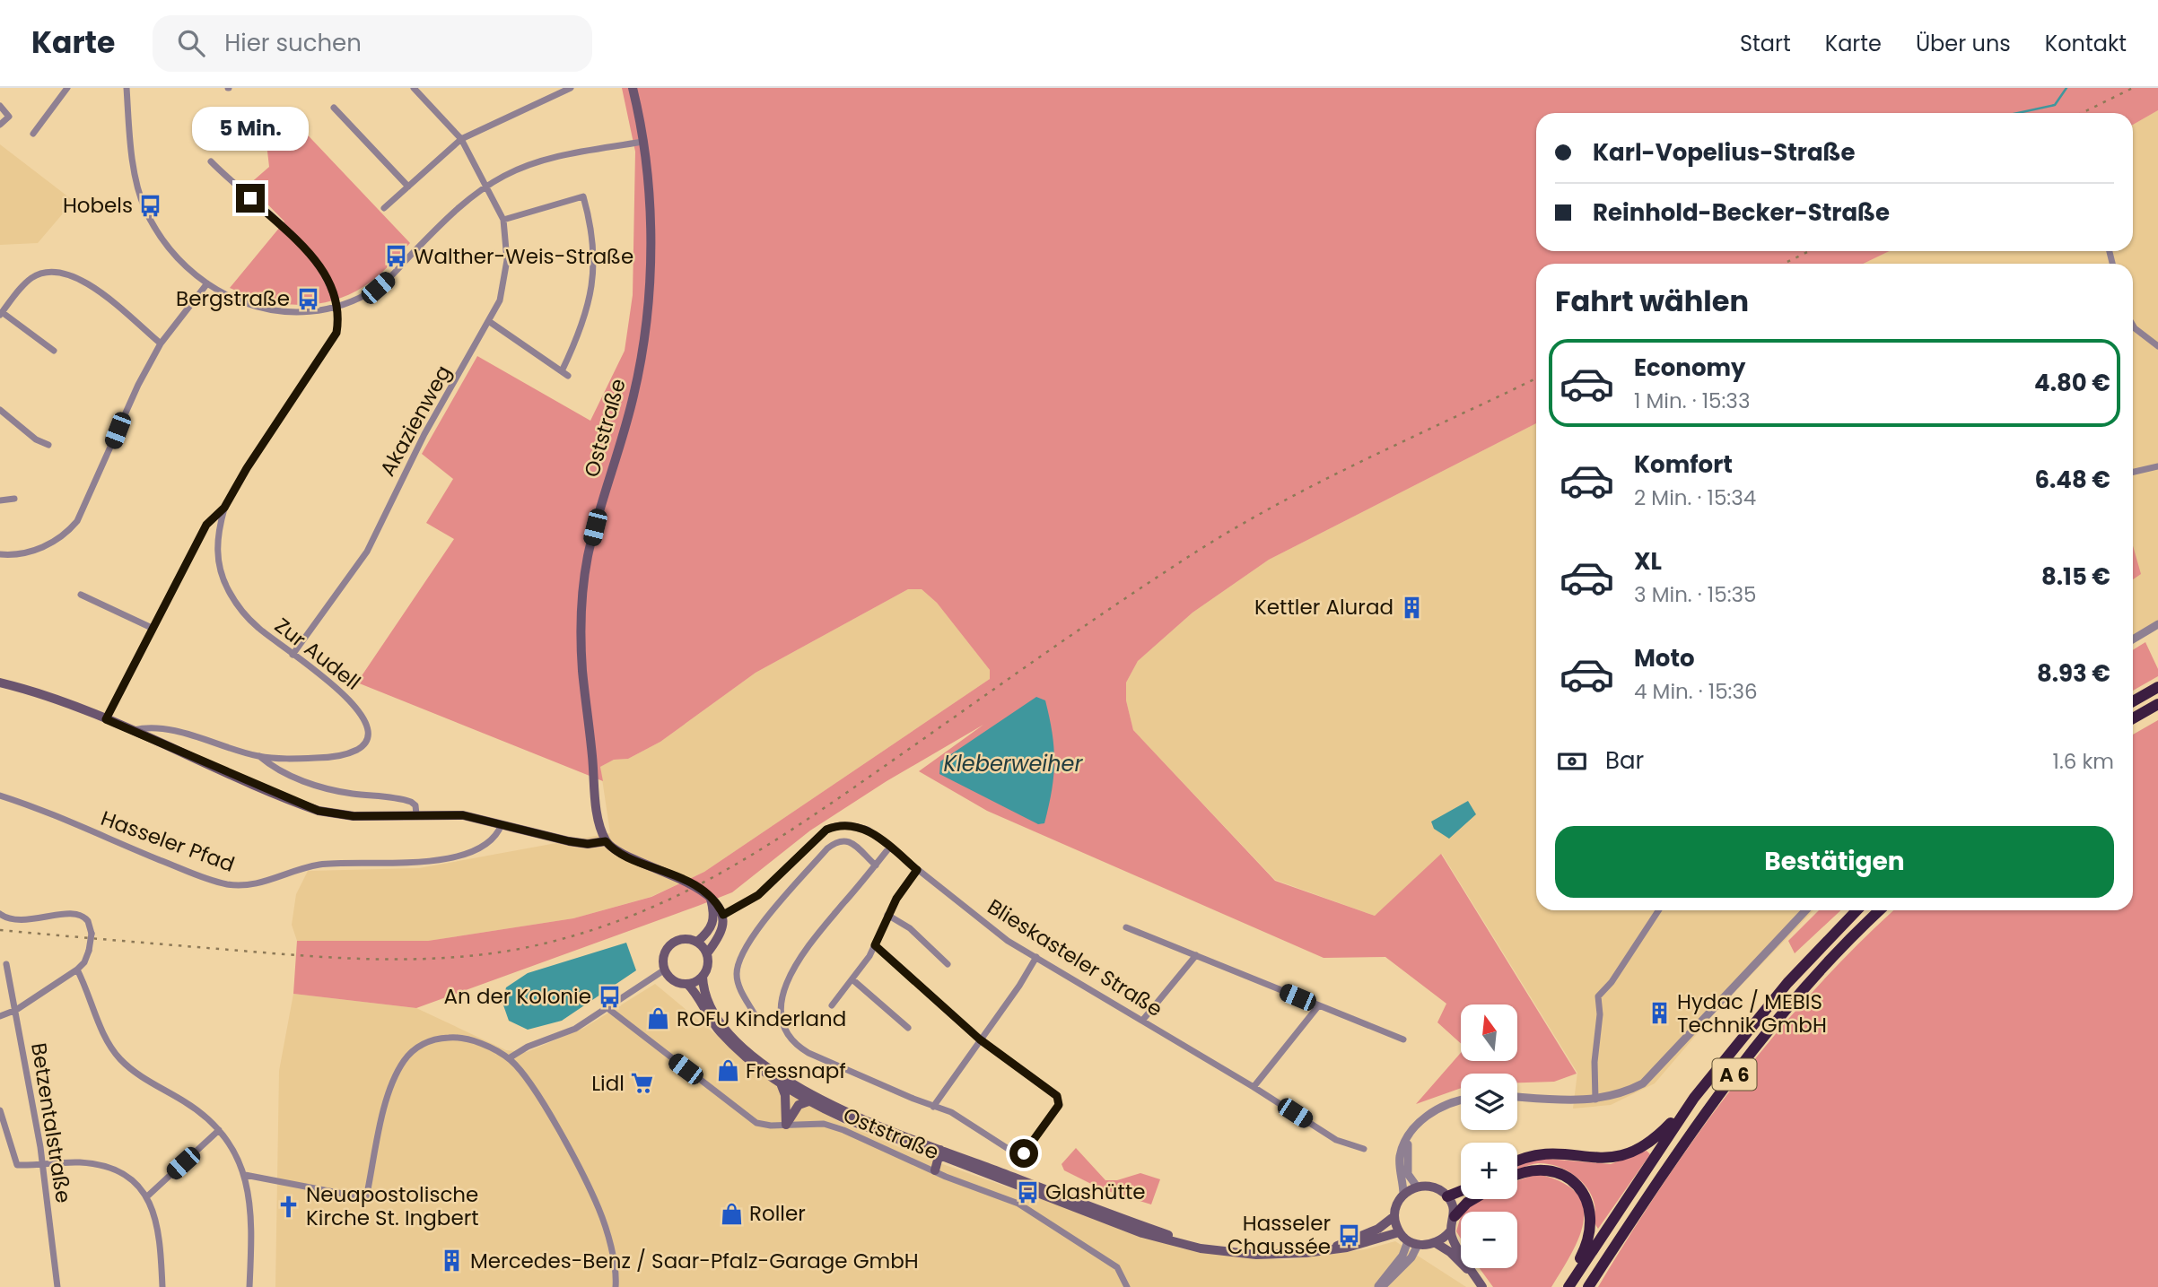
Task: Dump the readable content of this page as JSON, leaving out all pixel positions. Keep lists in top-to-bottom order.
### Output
{
  "streets": {
    "highway": ["A 6"],
    "main road": ["Oststraße"],
    "street": [
      "Akazienweg",
      "Zur Audell",
      "Hasseler Pfad",
      "Blieskasteler Straße",
      "Betzentalstraße"
    ]
  },
  "crossings": [
    ["Akazienweg", "Zur Audell"]
  ],
  "water": ["Kleberweiher"],
  "places": {
    "bus stop": [
      "Hobels",
      "Walther-Weis-Straße",
      "Bergstraße",
      "An der Kolonie",
      "Glashütte",
      "Hasseler Chaussée"
    ],
    "building": ["Kettler Alurad", "Hydac / MEBIS Technik GmbH", "Mercedes-Benz / Saar-Pfalz-Garage GmbH"],
    "shop": ["ROFU Kinderland", "Fressnapf", "Roller"],
    "supermarket": ["Lidl"],
    "church": ["Neuapostolische Kirche St. Ingbert"]
  },
  "north": "top",
  "page": {
    "header": "Karte",
    "search": "Hier suchen",
    "nav": [
      "Start",
      "Karte",
      "Über uns",
      "Kontakt"
    ],
    "bubble": "5 Min.",
    "banner": ["Karl-Vopelius-Straße", "Reinhold-Becker-Straße"],
    "heading": "Fahrt wählen",
    "list": [
      {
        "name": "Economy",
        "note": "1 Min. · 15:33",
        "value": "4.80 €"
      },
      {
        "name": "Komfort",
        "note": "2 Min. · 15:34",
        "value": "6.48 €"
      },
      {
        "name": "XL",
        "note": "3 Min. · 15:35",
        "value": "8.15 €"
      },
      {
        "name": "Moto",
        "note": "4 Min. · 15:36",
        "value": "8.93 €"
      }
    ],
    "pay": ["Bar", "1.6 km"],
    "buttons": "Bestätigen",
    "map_buttons": ["+", "−"]
  }
}
